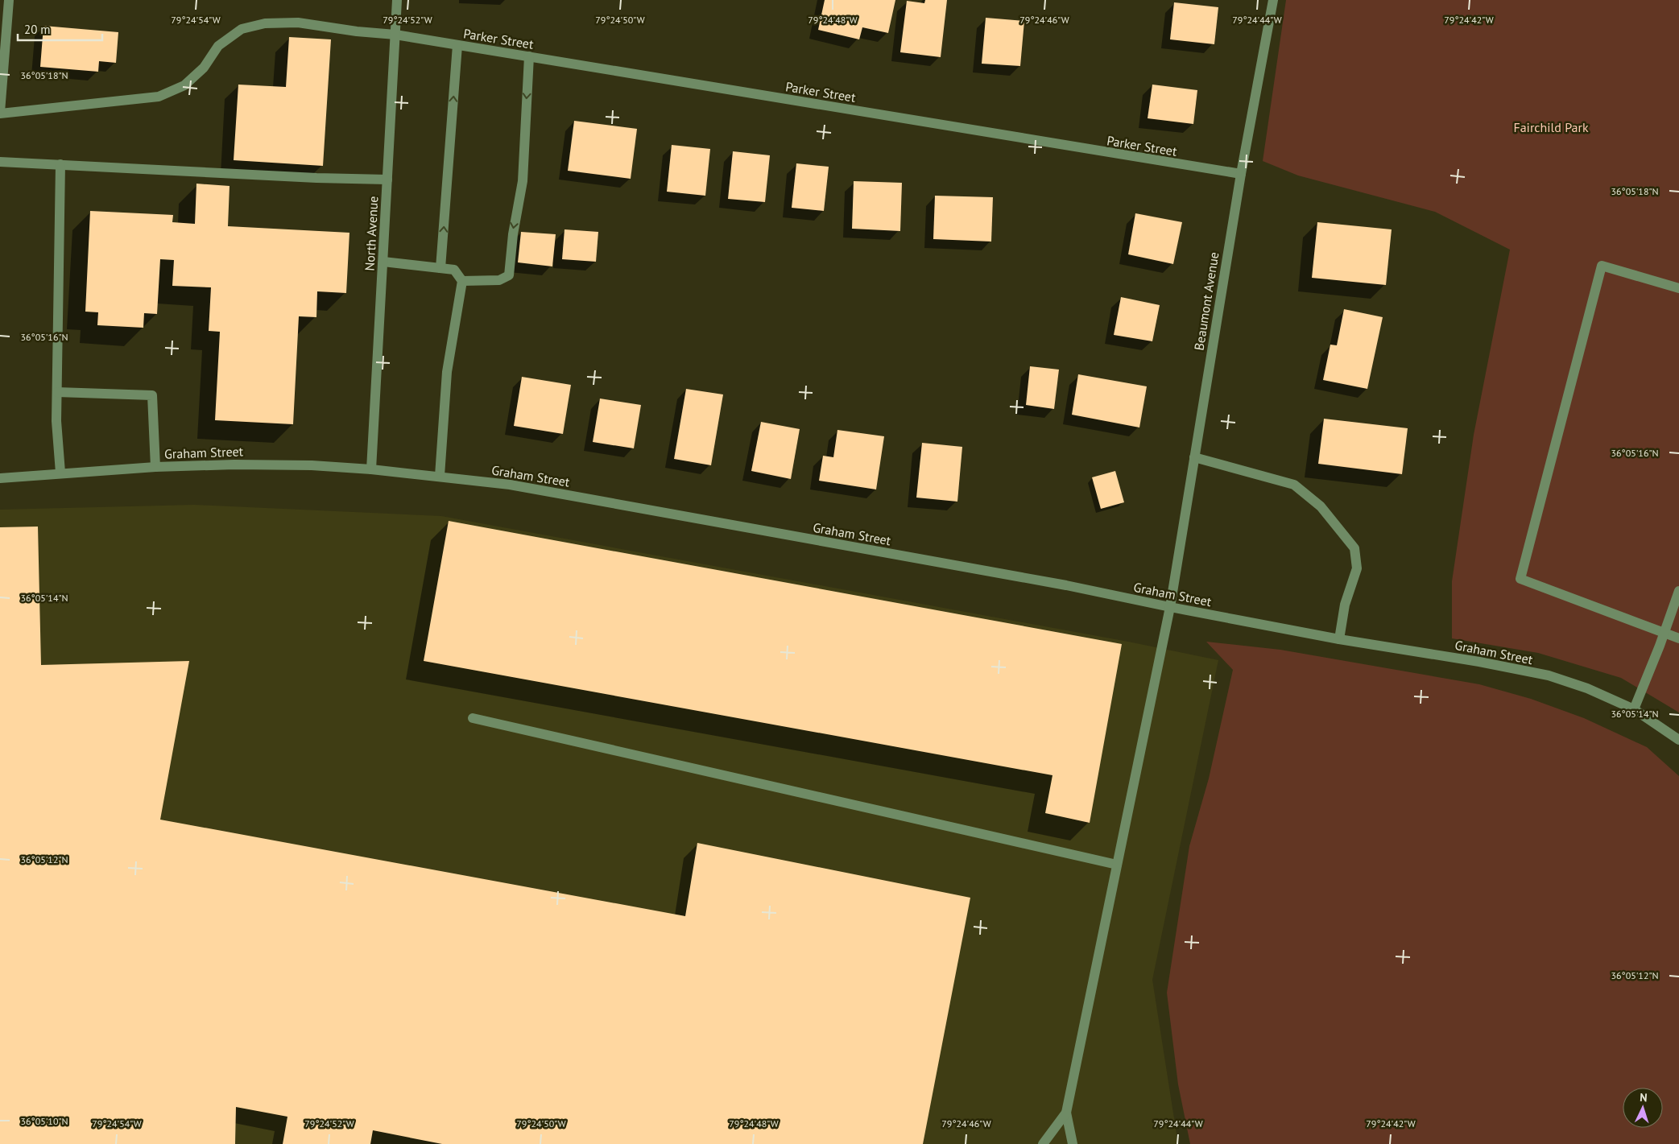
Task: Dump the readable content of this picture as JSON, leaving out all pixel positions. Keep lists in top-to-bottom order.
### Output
{
  "streets": {
    "street": [
      "Parker Street",
      "North Avenue",
      "Beaumont Avenue",
      "Graham Street"
    ]
  },
  "crossings": [
    ["Parker Street", "North Avenue"],
    ["Parker Street", "Beaumont Avenue"],
    ["North Avenue", "Graham Street"],
    ["Beaumont Avenue", "Graham Street"]
  ],
  "parks": ["Fairchild Park"],
  "scale_bar": "20 m",
  "north": "top",
  "coordinates": [
    "79°24'54\"W",
    "79°24'52\"W",
    "79°24'50\"W",
    "79°24'48\"W",
    "79°24'46\"W",
    "79°24'44\"W",
    "79°24'42\"W",
    "36°05'18\"N",
    "36°05'16\"N",
    "36°05'14\"N",
    "36°05'12\"N",
    "36°05'10\"N"
  ]
}
